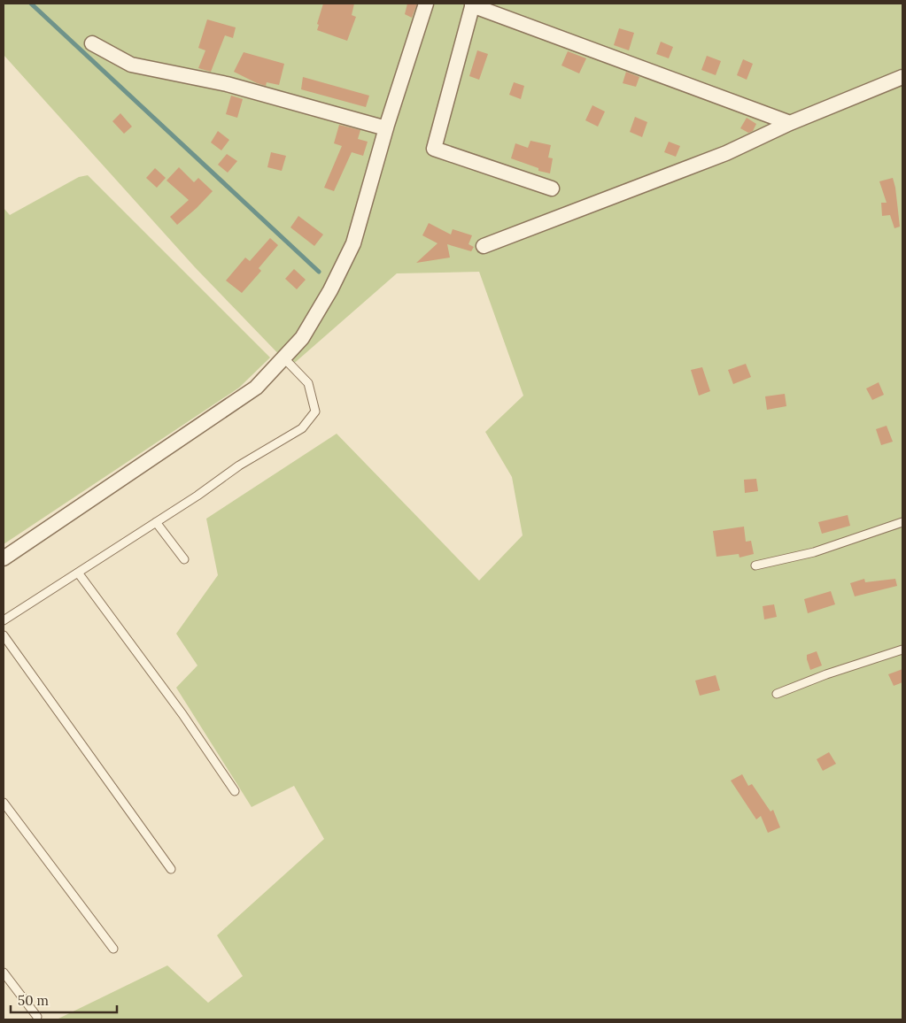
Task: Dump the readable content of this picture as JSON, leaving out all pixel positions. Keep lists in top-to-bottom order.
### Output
{
  "scale_bar": "50 m"
}
